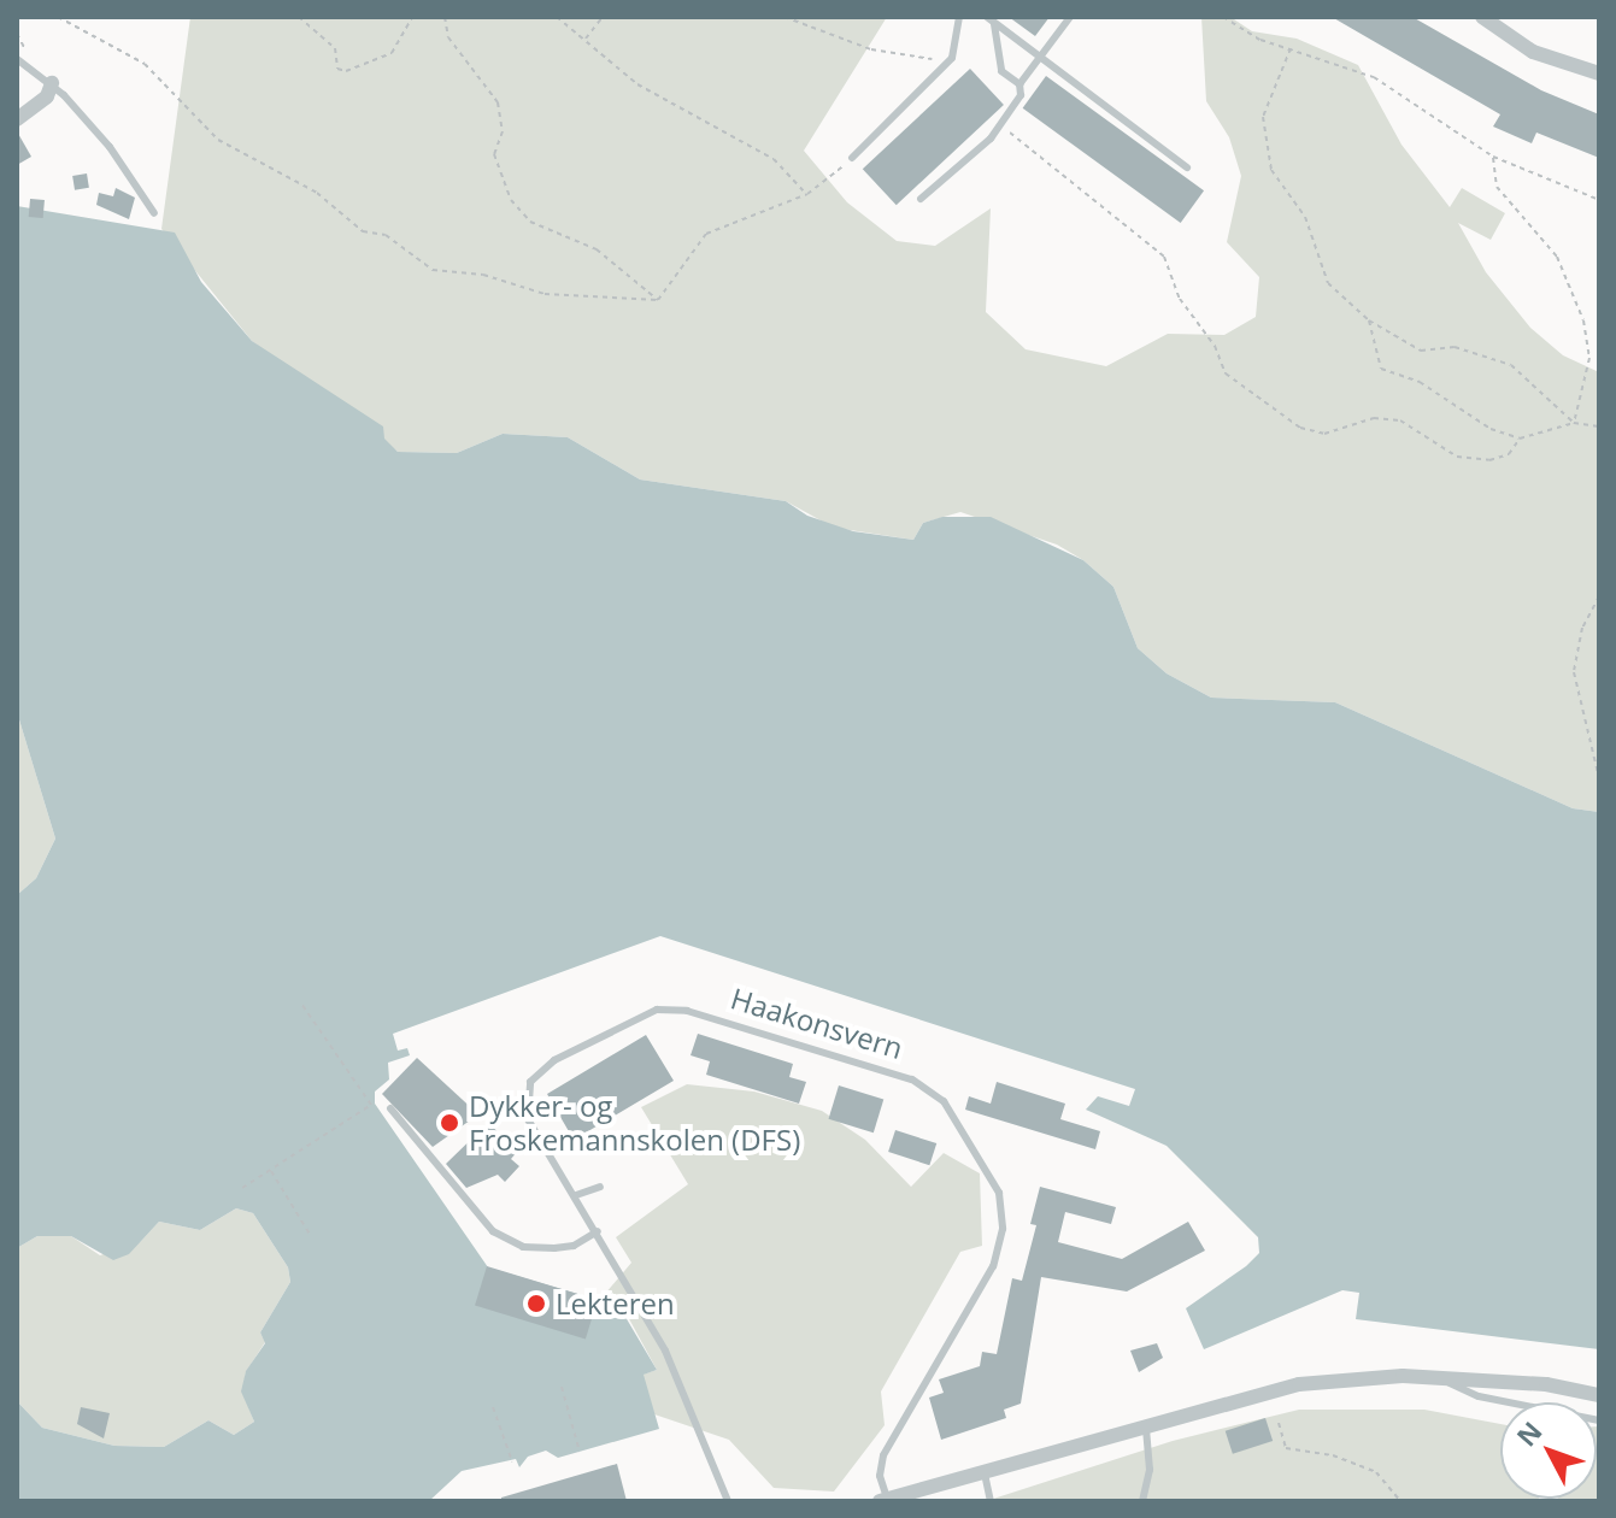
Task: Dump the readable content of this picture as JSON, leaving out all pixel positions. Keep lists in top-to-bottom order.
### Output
{
  "streets": {
    "street": ["Haakonsvern"]
  },
  "places": ["Dykker- og Froskemannskolen (DFS)", "Lekteren"],
  "north": "top left"
}
